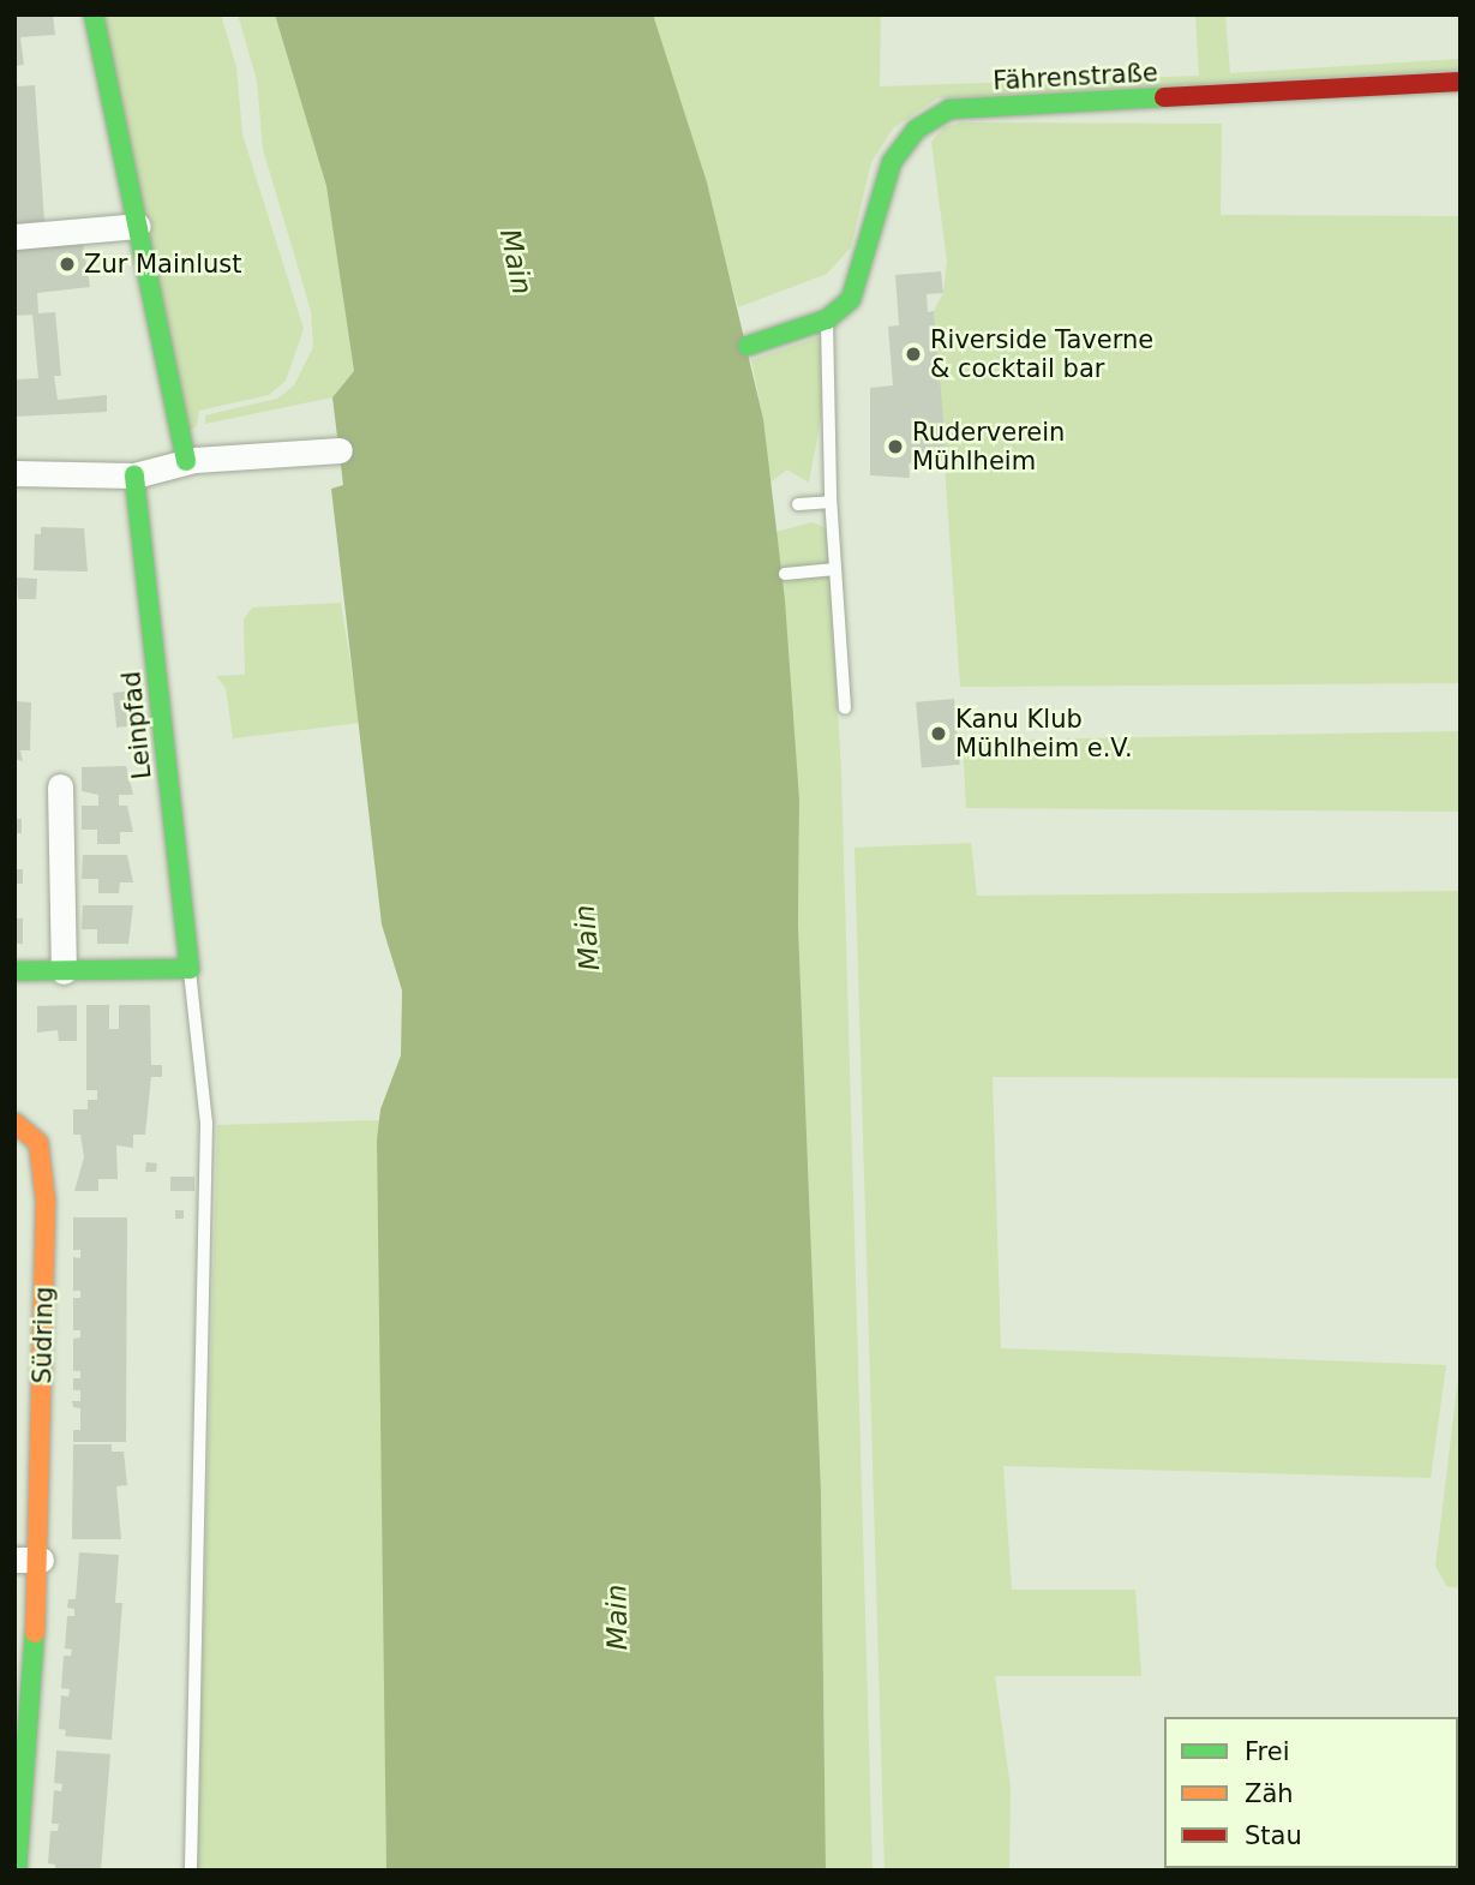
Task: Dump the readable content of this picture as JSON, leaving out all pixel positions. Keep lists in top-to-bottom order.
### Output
{
  "streets": {
    "street": ["Fährenstraße", "Leinpfad", "Südring"]
  },
  "water": ["Main"],
  "places": [
    "Zur Mainlust",
    "Riverside Taverne & cocktail bar",
    "Ruderverein Mühlheim",
    "Kanu Klub Mühlheim e.V."
  ],
  "legend": ["Frei", "Zäh", "Stau"]
}
